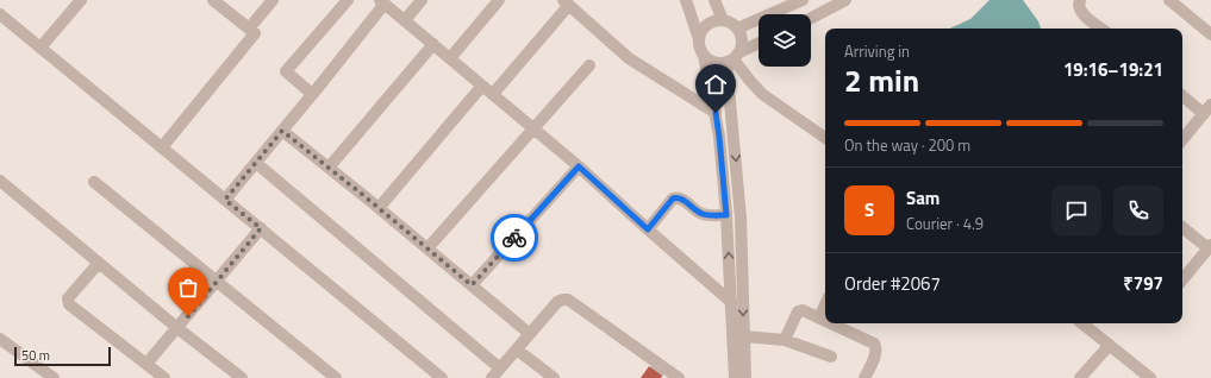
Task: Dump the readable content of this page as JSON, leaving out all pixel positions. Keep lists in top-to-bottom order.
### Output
{
  "scale_bar": "50 m",
  "page": {
    "heading": ["2 min", "Arriving in", "19:16–19:21"],
    "panel": [
      "Sam",
      "Courier · 4.9",
      "Order #2067",
      "₹797"
    ],
    "bar": "On the way · 200 m",
    "round": "S",
    "scale": "50 m"
  }
}
